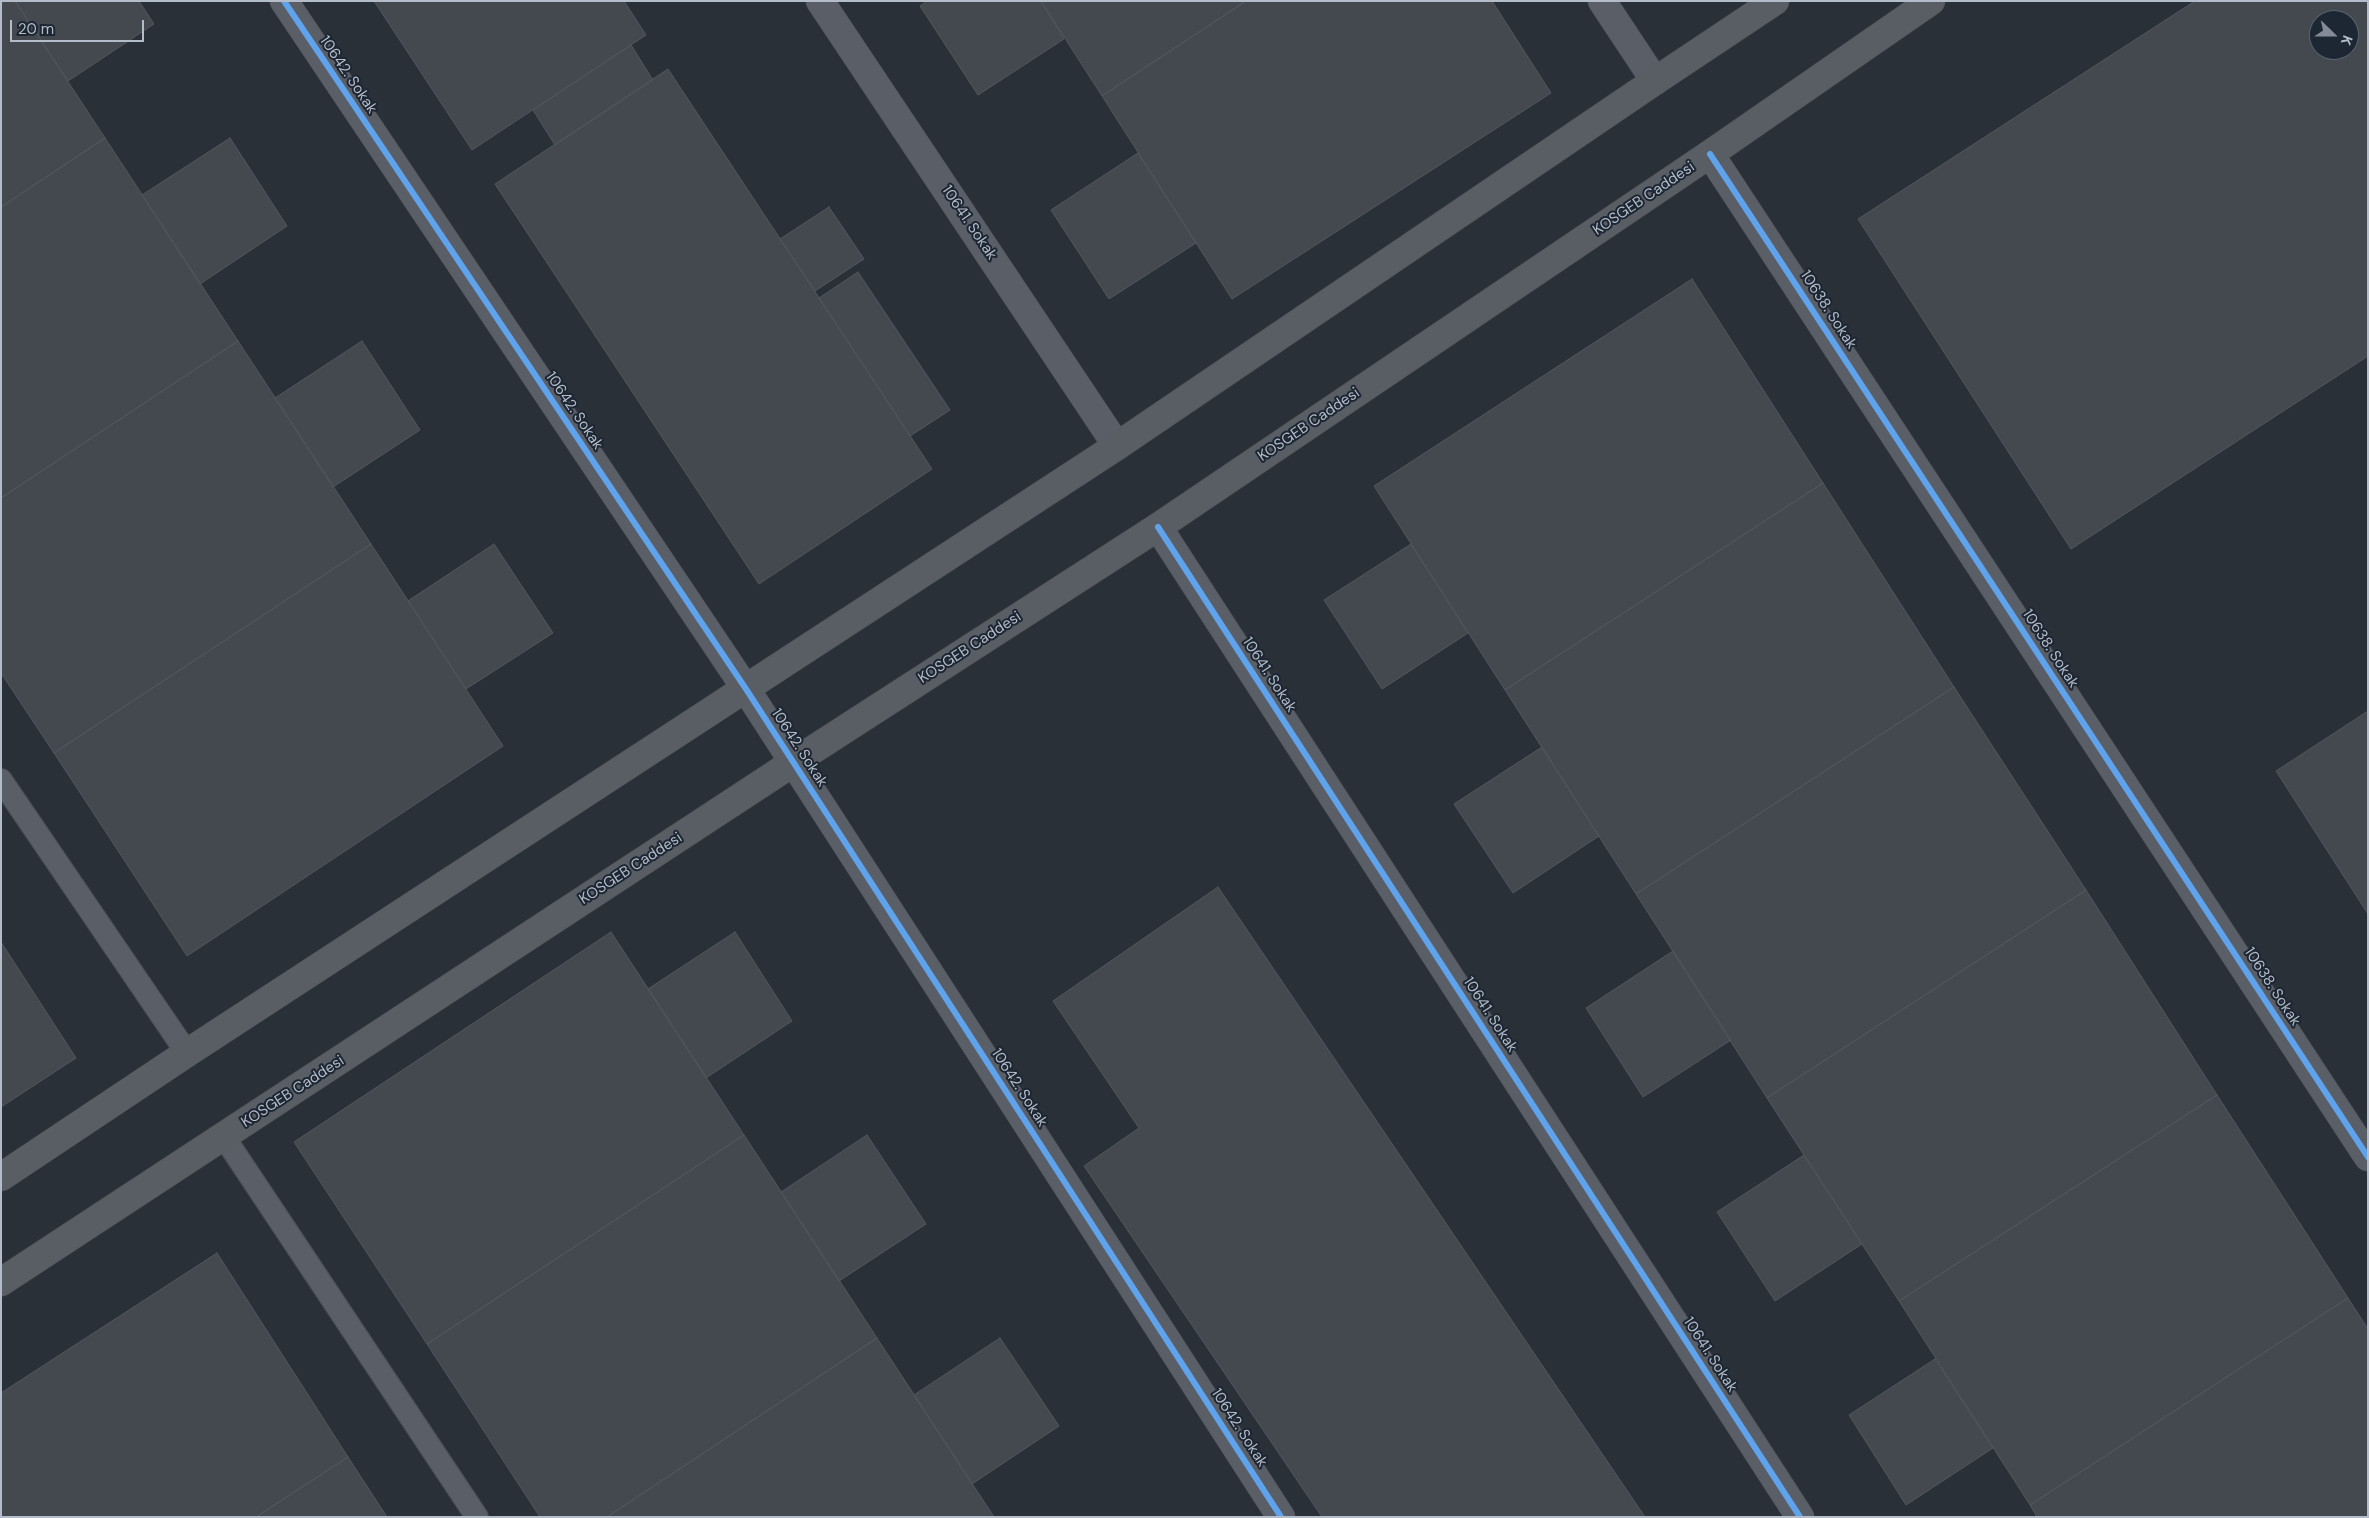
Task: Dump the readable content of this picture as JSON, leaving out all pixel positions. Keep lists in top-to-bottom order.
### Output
{
  "streets": {
    "main road": ["KOSGEB Caddesi"],
    "street": ["10642. Sokak", "10641. Sokak", "10638. Sokak"]
  },
  "crossings": [
    ["10642. Sokak", "KOSGEB Caddesi"],
    ["KOSGEB Caddesi", "10641. Sokak"],
    ["KOSGEB Caddesi", "10638. Sokak"]
  ],
  "scale_bar": "20 m",
  "north": "right"
}
